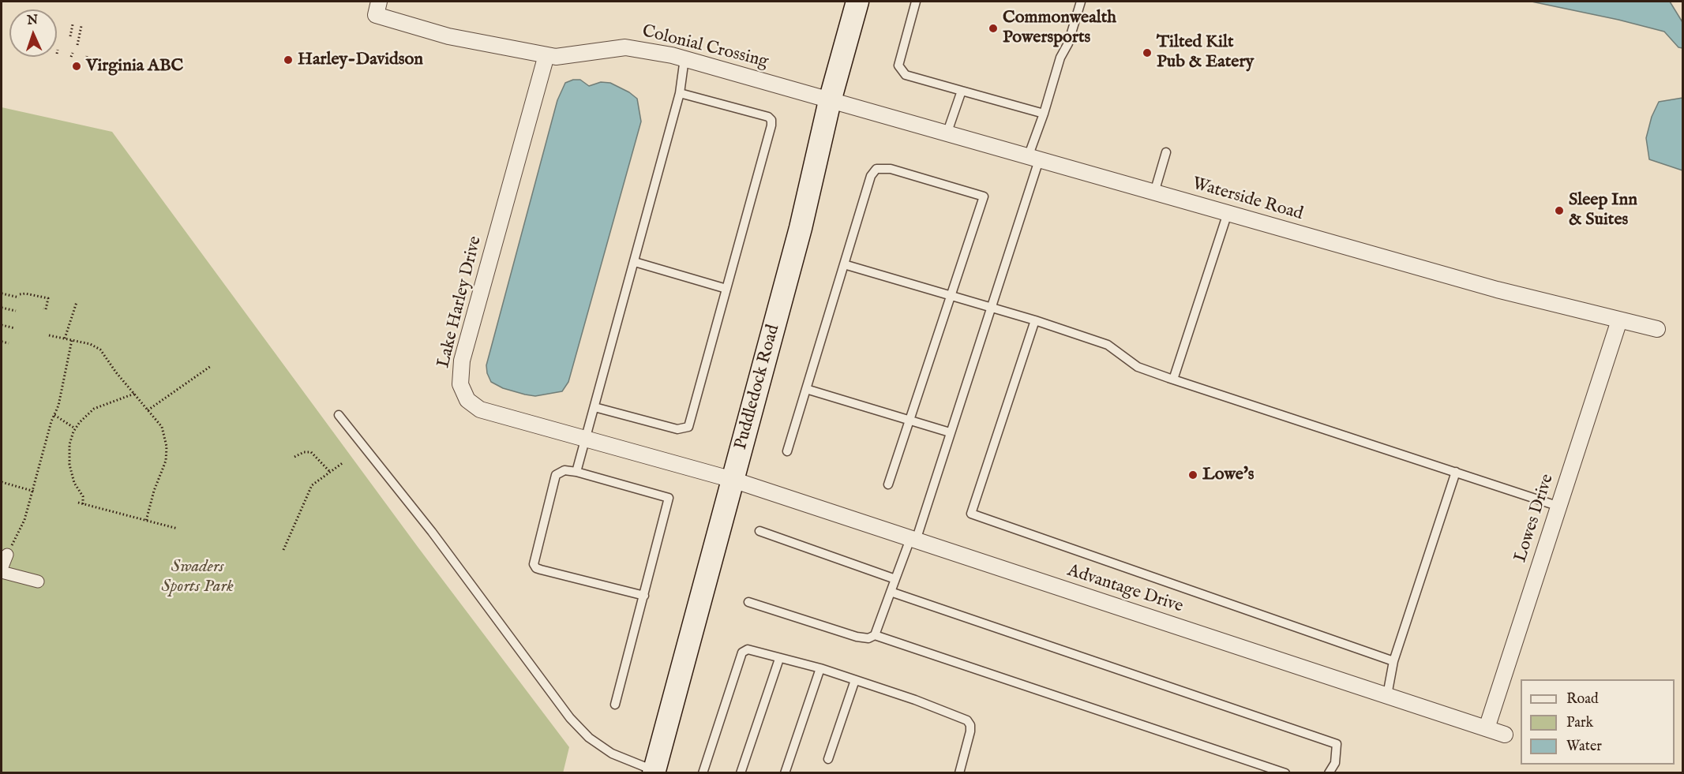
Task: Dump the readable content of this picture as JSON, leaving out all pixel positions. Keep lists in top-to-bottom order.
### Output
{
  "streets": {
    "main road": ["Puddledock Road"],
    "street": [
      "Colonial Crossing",
      "Waterside Road",
      "Lake Harley Drive",
      "Lowes Drive",
      "Advantage Drive"
    ]
  },
  "crossings": [
    ["Colonial Crossing", "Waterside Road"],
    ["Colonial Crossing", "Lake Harley Drive"],
    ["Colonial Crossing", "Puddledock Road"],
    ["Waterside Road", "Puddledock Road"],
    ["Waterside Road", "Lowes Drive"],
    ["Lake Harley Drive", "Puddledock Road"],
    ["Lake Harley Drive", "Advantage Drive"],
    ["Puddledock Road", "Advantage Drive"],
    ["Lowes Drive", "Advantage Drive"]
  ],
  "parks": ["Swaders Sports Park"],
  "places": [
    "Commonwealth Powersports",
    "Tilted Kilt Pub & Eatery",
    "Harley-Davidson",
    "Virginia ABC",
    "Sleep Inn & Suites",
    "Lowe's"
  ],
  "legend": ["Road", "Park", "Water"],
  "north": "top"
}
